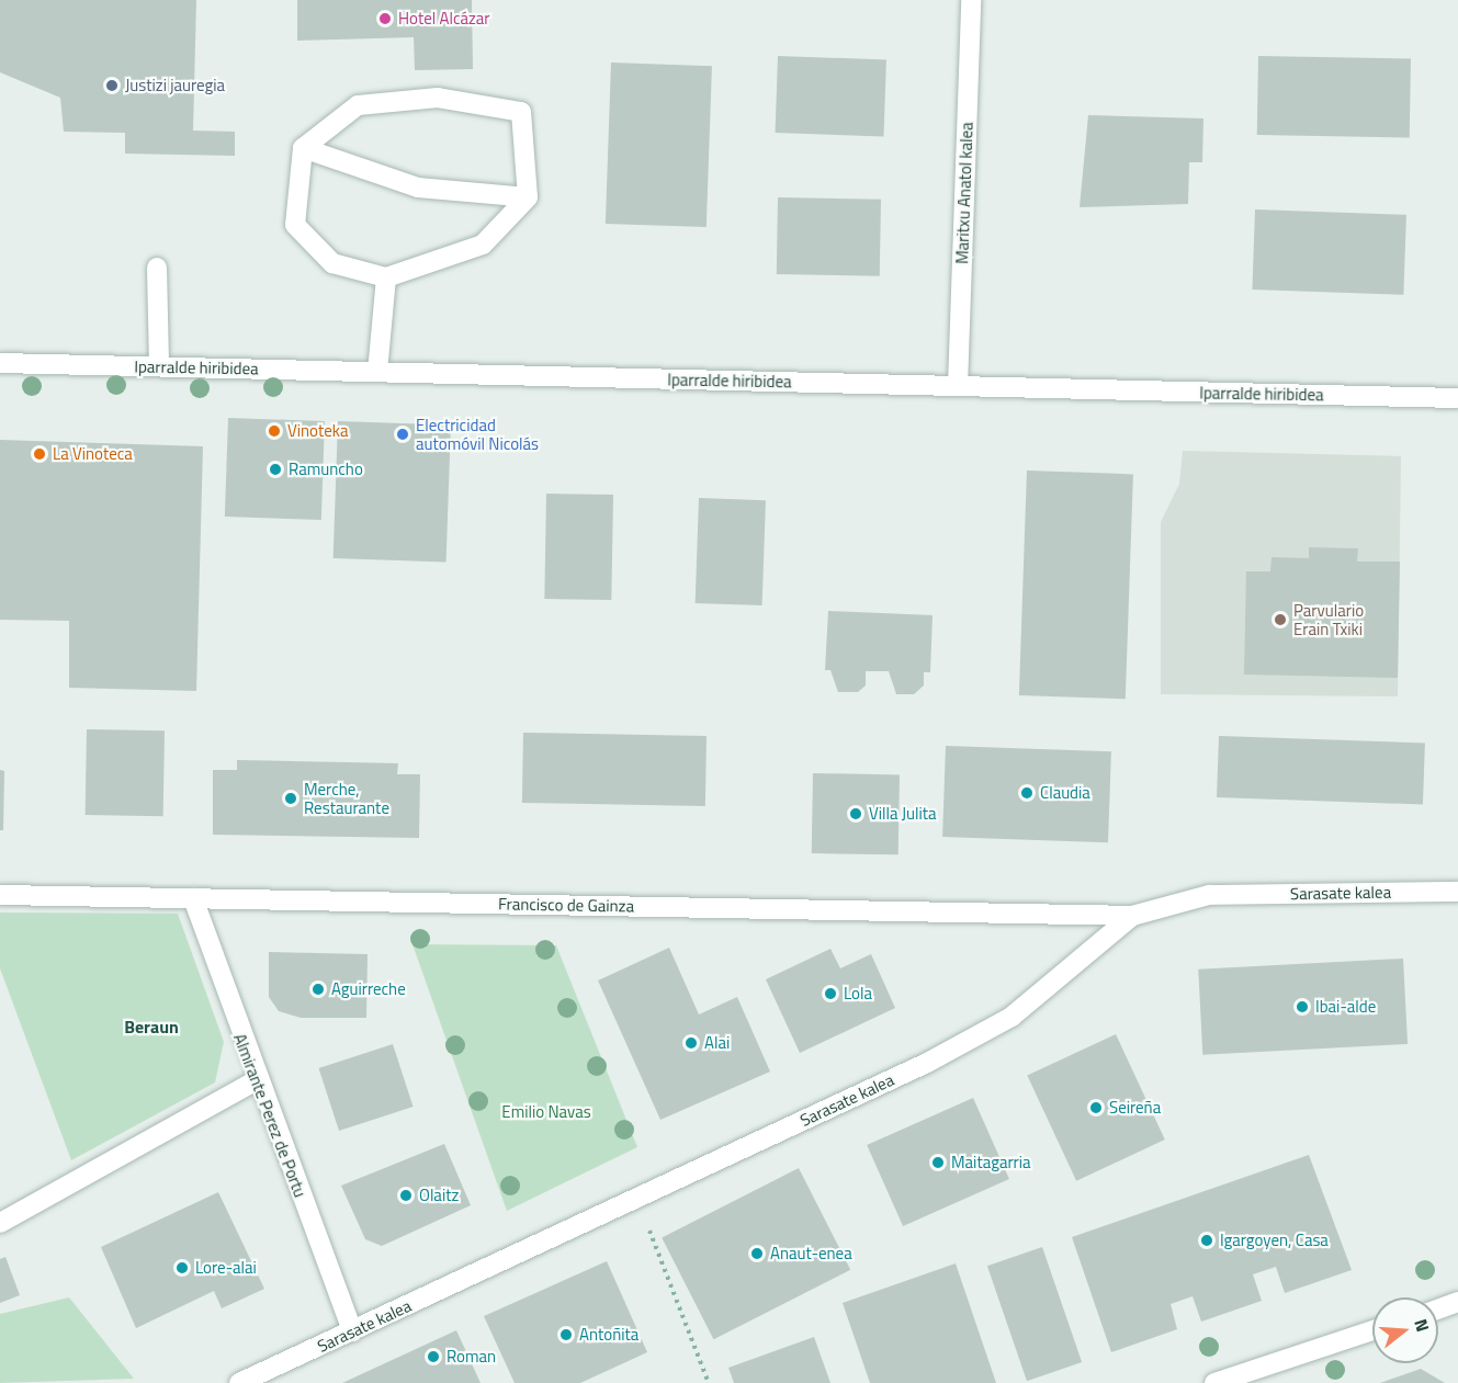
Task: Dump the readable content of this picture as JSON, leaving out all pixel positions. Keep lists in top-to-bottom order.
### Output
{
  "streets": {
    "street": [
      "Maritxu Anatol kalea",
      "Iparralde hiribidea",
      "Sarasate kalea",
      "Francisco de Gainza",
      "Almirante Perez de Portu"
    ]
  },
  "crossings": [
    ["Maritxu Anatol kalea", "Iparralde hiribidea"],
    ["Sarasate kalea", "Francisco de Gainza"],
    ["Sarasate kalea", "Almirante Perez de Portu"],
    ["Francisco de Gainza", "Almirante Perez de Portu"]
  ],
  "districts": ["Beraun"],
  "parks": ["Emilio Navas"],
  "places": [
    "Hotel Alcázar",
    "Justizi jauregia",
    "Vinoteka",
    "Electricidad automóvil Nicolás",
    "La Vinoteca",
    "Ramuncho",
    "Parvulario Erain Txiki",
    "Claudia",
    "Merche, Restaurante",
    "Villa Julita",
    "Aguirreche",
    "Lola",
    "Ibai-alde",
    "Alai",
    "Seireña",
    "Maitagarria",
    "Olaitz",
    "Igargoyen, Casa",
    "Anaut-enea",
    "Lore-alai",
    "Antoñita",
    "Roman"
  ],
  "north": "right"
}
